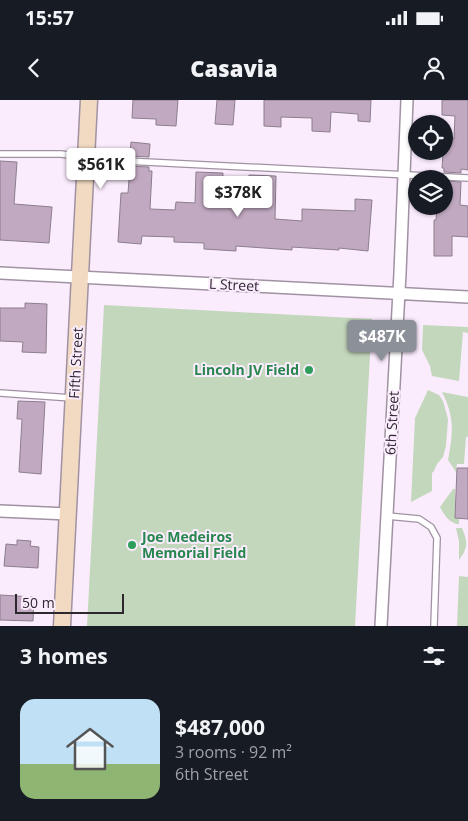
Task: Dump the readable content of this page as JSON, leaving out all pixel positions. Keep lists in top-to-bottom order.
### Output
{
  "streets": {
    "street": ["L Street", "Fifth Street", "6th Street"]
  },
  "crossings": [
    ["L Street", "Fifth Street"],
    ["L Street", "6th Street"]
  ],
  "places": ["Lincoln JV Field", "Joe Medeiros Memorial Field"],
  "scale_bar": "50 m",
  "page": {
    "status": "15:57",
    "header": "Casavia",
    "price": ["$561K", "$378K", "$487K"],
    "scale": "50 m",
    "heading": "3 homes",
    "list": [
      {
        "name": "$487,000",
        "note": "3 rooms · 92 m² · 6th Street"
      }
    ]
  }
}
